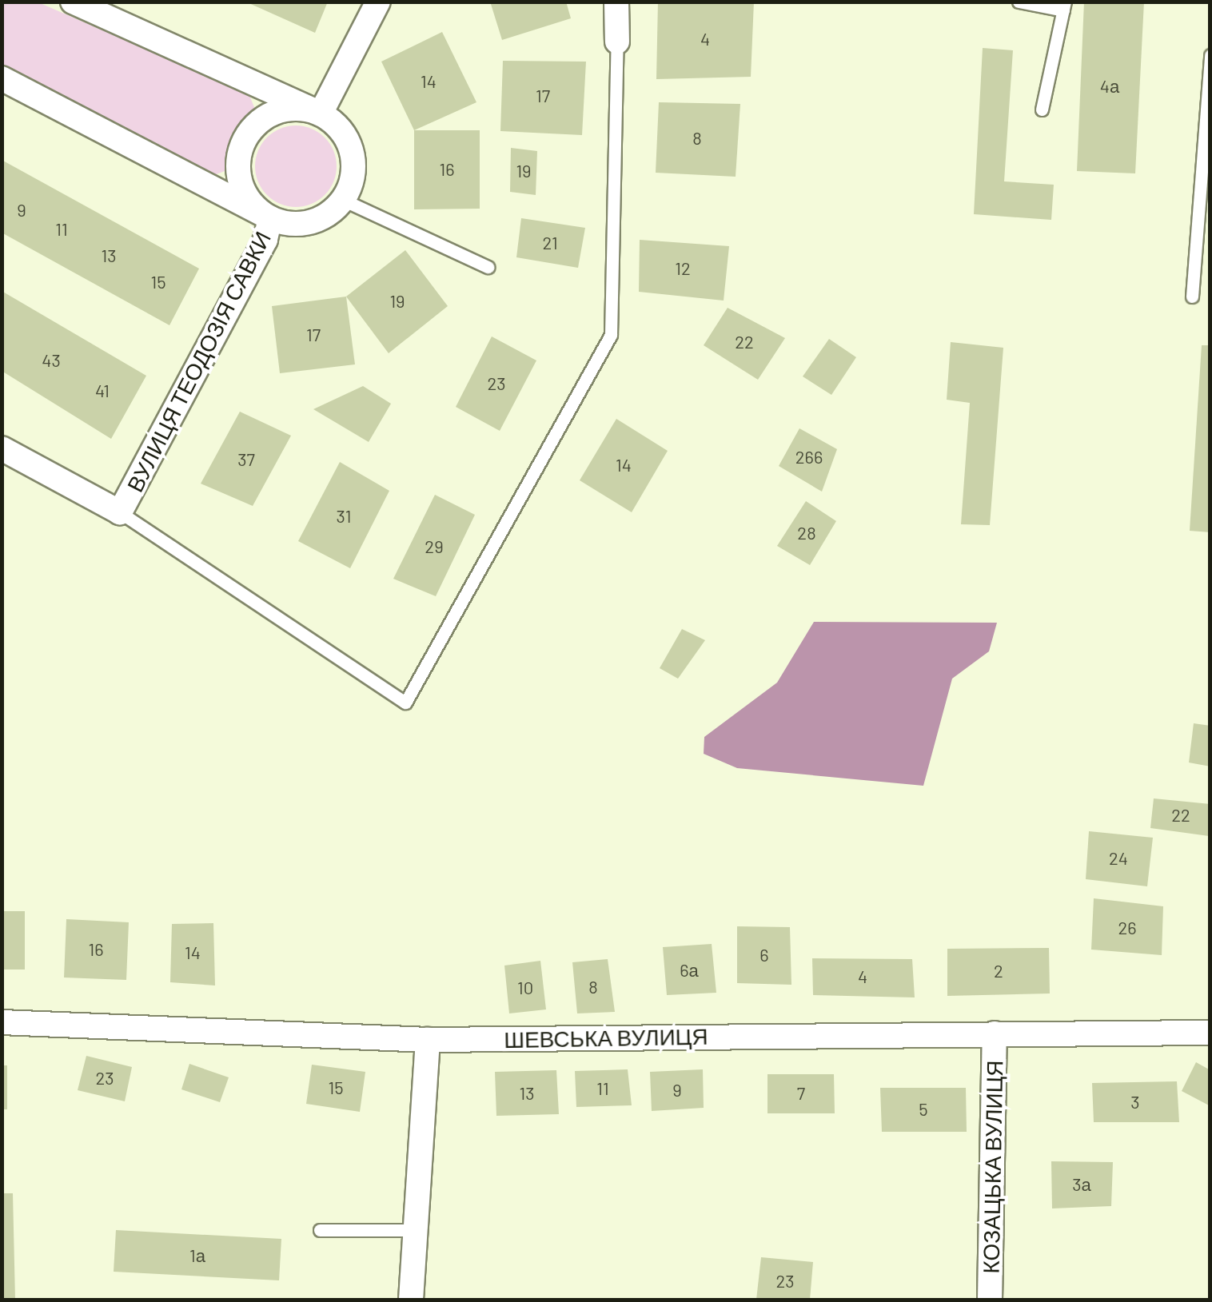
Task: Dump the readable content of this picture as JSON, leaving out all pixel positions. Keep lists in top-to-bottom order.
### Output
{
  "streets": {
    "street": ["ВУЛИЦЯ ТЕОДОЗІЯ САВКИ", "ШЕВСЬКА ВУЛИЦЯ", "КОЗАЦЬКА ВУЛИЦЯ"]
  },
  "crossings": [
    ["ШЕВСЬКА ВУЛИЦЯ", "КОЗАЦЬКА ВУЛИЦЯ"]
  ],
  "house_numbers": [
    "4",
    "14",
    "4а",
    "17",
    "8",
    "16",
    "19",
    "9",
    "11",
    "21",
    "13",
    "12",
    "15",
    "19",
    "17",
    "22",
    "43",
    "23",
    "41",
    "266",
    "37",
    "14",
    "31",
    "28",
    "29",
    "22",
    "24",
    "26",
    "16",
    "14",
    "6",
    "6а",
    "2",
    "4",
    "8",
    "10",
    "23",
    "15",
    "11",
    "9",
    "13",
    "7",
    "3",
    "5",
    "3а",
    "1а",
    "23"
  ]
}
